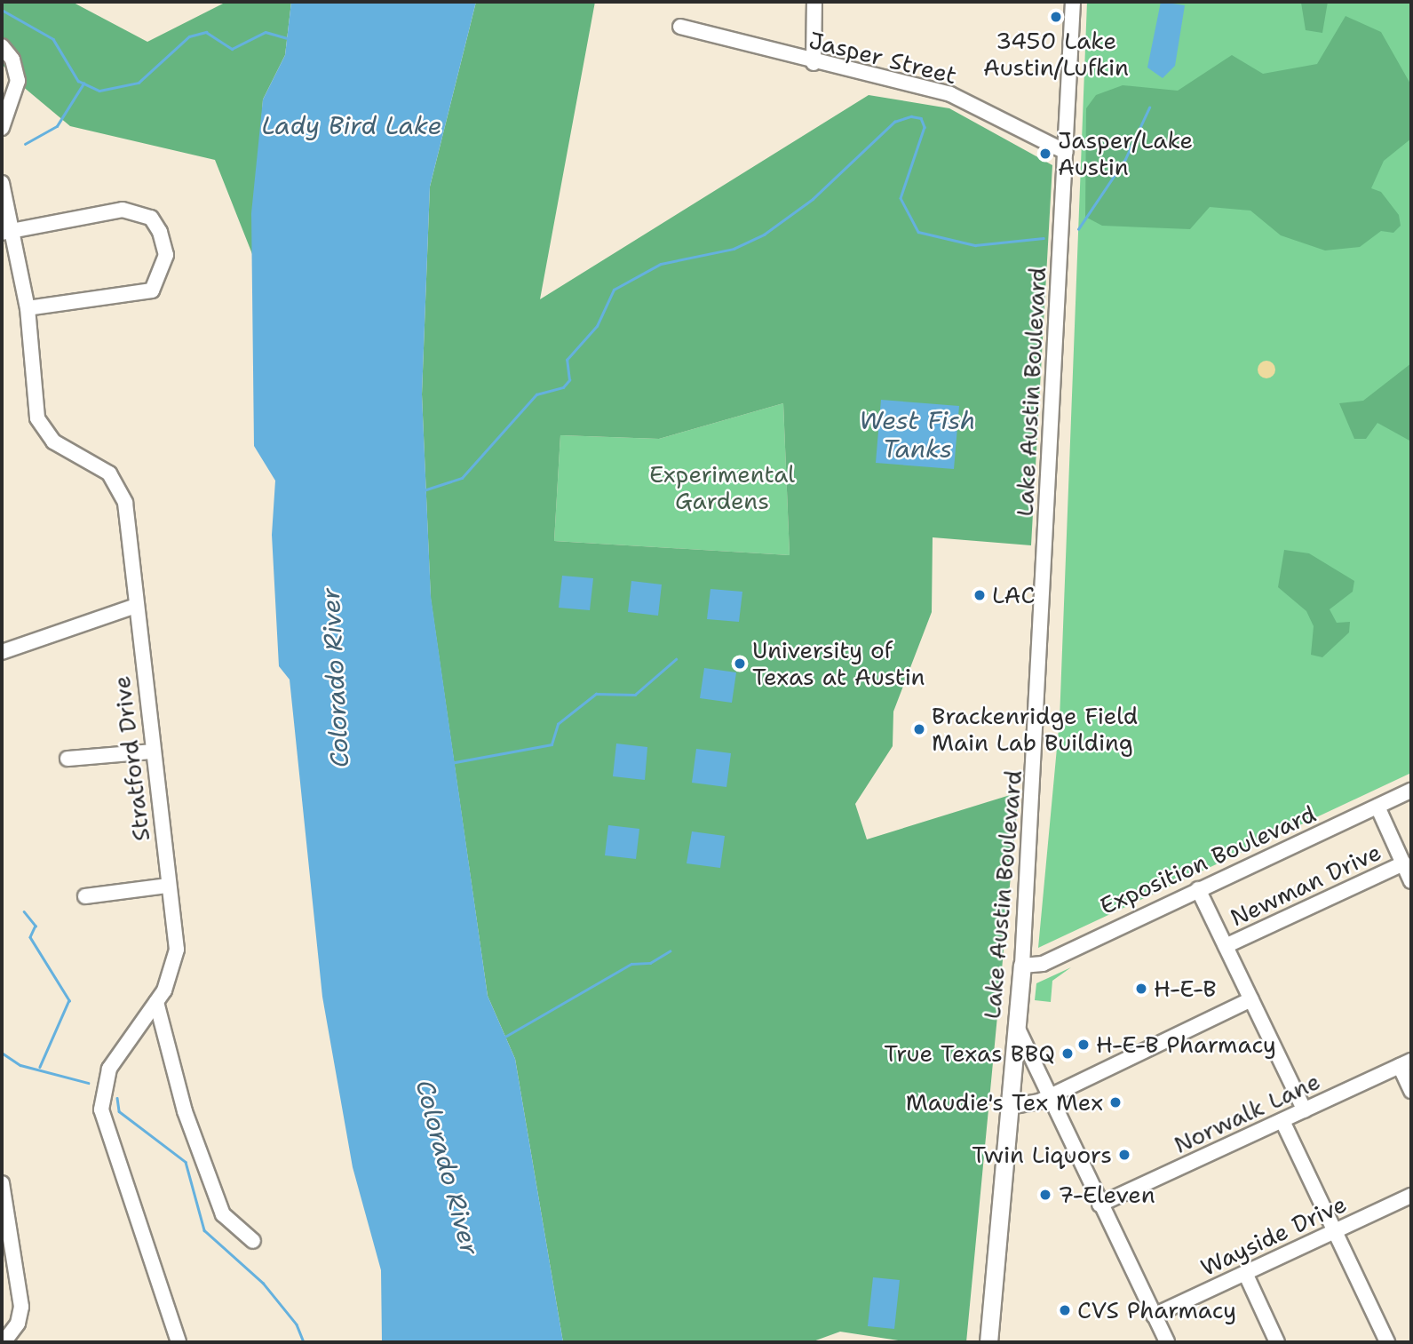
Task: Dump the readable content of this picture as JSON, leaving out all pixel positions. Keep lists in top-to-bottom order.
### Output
{
  "streets": {
    "main road": ["Lake Austin Boulevard"],
    "street": [
      "Jasper Street",
      "Stratford Drive",
      "Exposition Boulevard",
      "Newman Drive",
      "Norwalk Lane",
      "Wayside Drive"
    ]
  },
  "crossings": [
    ["Jasper Street", "Lake Austin Boulevard"],
    ["Lake Austin Boulevard", "Exposition Boulevard"]
  ],
  "water": ["Lady Bird Lake", "West Fish Tanks", "Colorado River"],
  "parks": ["Experimental Gardens"],
  "places": [
    "3450 Lake Austin/Lufkin",
    "Jasper/Lake Austin",
    "LAC",
    "University of Texas at Austin",
    "Brackenridge Field Main Lab Building",
    "H-E-B",
    "H-E-B Pharmacy",
    "True Texas BBQ",
    "Maudie's Tex Mex",
    "Twin Liquors",
    "7-Eleven",
    "CVS Pharmacy"
  ]
}
